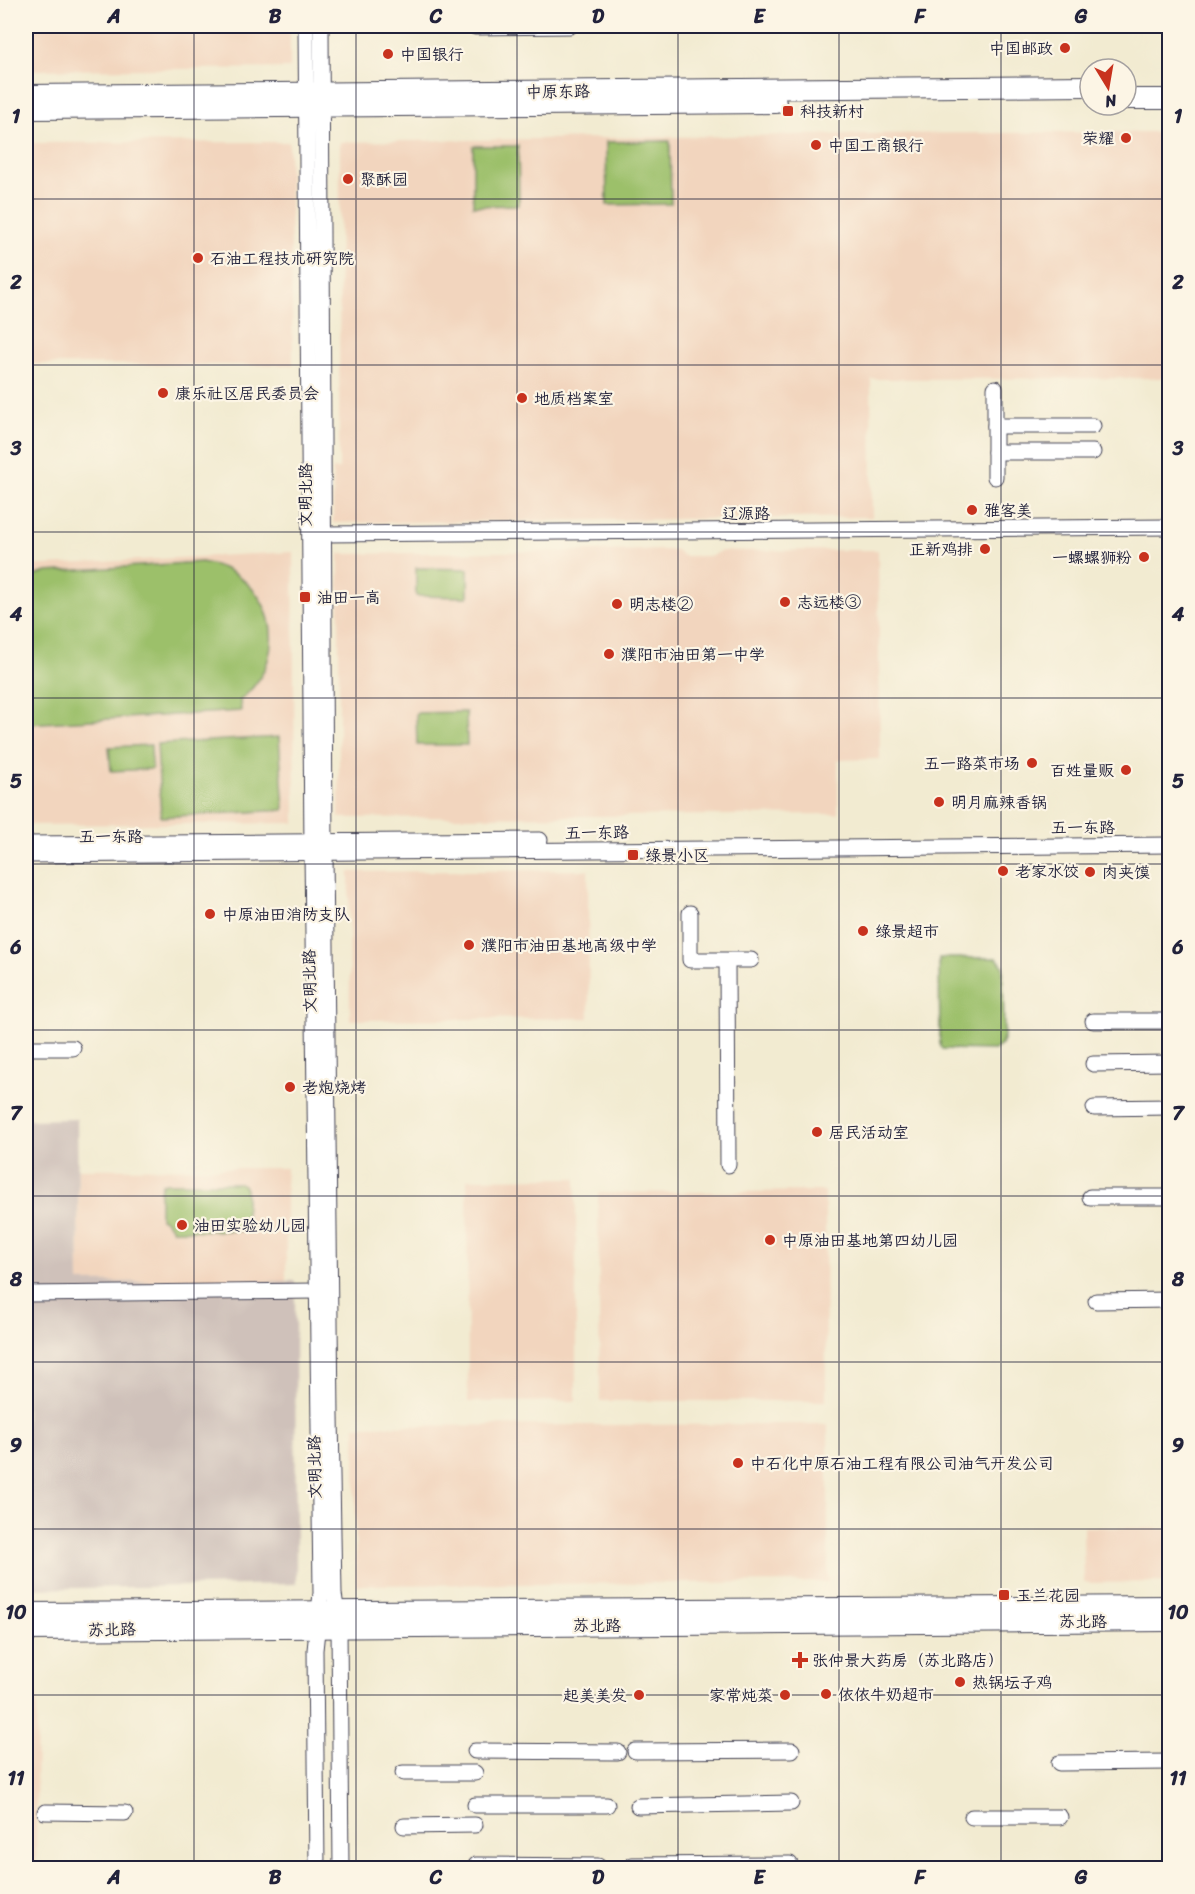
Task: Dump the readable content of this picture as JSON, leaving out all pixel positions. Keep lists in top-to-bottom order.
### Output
{
  "streets": {
    "main road": ["中原东路", "苏北路"],
    "street": ["文明北路", "辽源路", "五一东路"]
  },
  "crossings": [
    ["中原东路", "文明北路"],
    ["文明北路", "辽源路"],
    ["文明北路", "五一东路"],
    ["文明北路", "苏北路"]
  ],
  "places": {
    "other": [
      "中国邮政",
      "中国银行",
      "荣耀",
      "中国工商银行",
      "聚酥园",
      "石油工程技术研究院",
      "康乐社区居民委员会",
      "地质档案室",
      "雅客美",
      "正新鸡排",
      "一螺螺狮粉",
      "志远楼③",
      "明志楼②",
      "濮阳市油田第一中学",
      "五一路菜市场",
      "百姓量贩",
      "明月麻辣香锅",
      "老家水饺",
      "肉夹馍",
      "中原油田消防支队",
      "绿景超市",
      "濮阳市油田基地高级中学",
      "老炮烧烤",
      "居民活动室",
      "油田实验幼儿园",
      "中原油田基地第四幼儿园",
      "中石化中原石油工程有限公司油气开发公司",
      "热锅坛子鸡",
      "依依牛奶超市",
      "起美美发",
      "家常炖菜"
    ],
    "transit": [
      "科技新村",
      "油田一高",
      "绿景小区",
      "玉兰花园"
    ],
    "health": ["张仲景大药房（苏北路店）"]
  },
  "north": "bottom",
  "grid": {
    "columns": [
      "A",
      "B",
      "C",
      "D",
      "E",
      "F",
      "G"
    ],
    "rows": [
      "1",
      "2",
      "3",
      "4",
      "5",
      "6",
      "7",
      "8",
      "9",
      "10",
      "11"
    ]
  }
}
